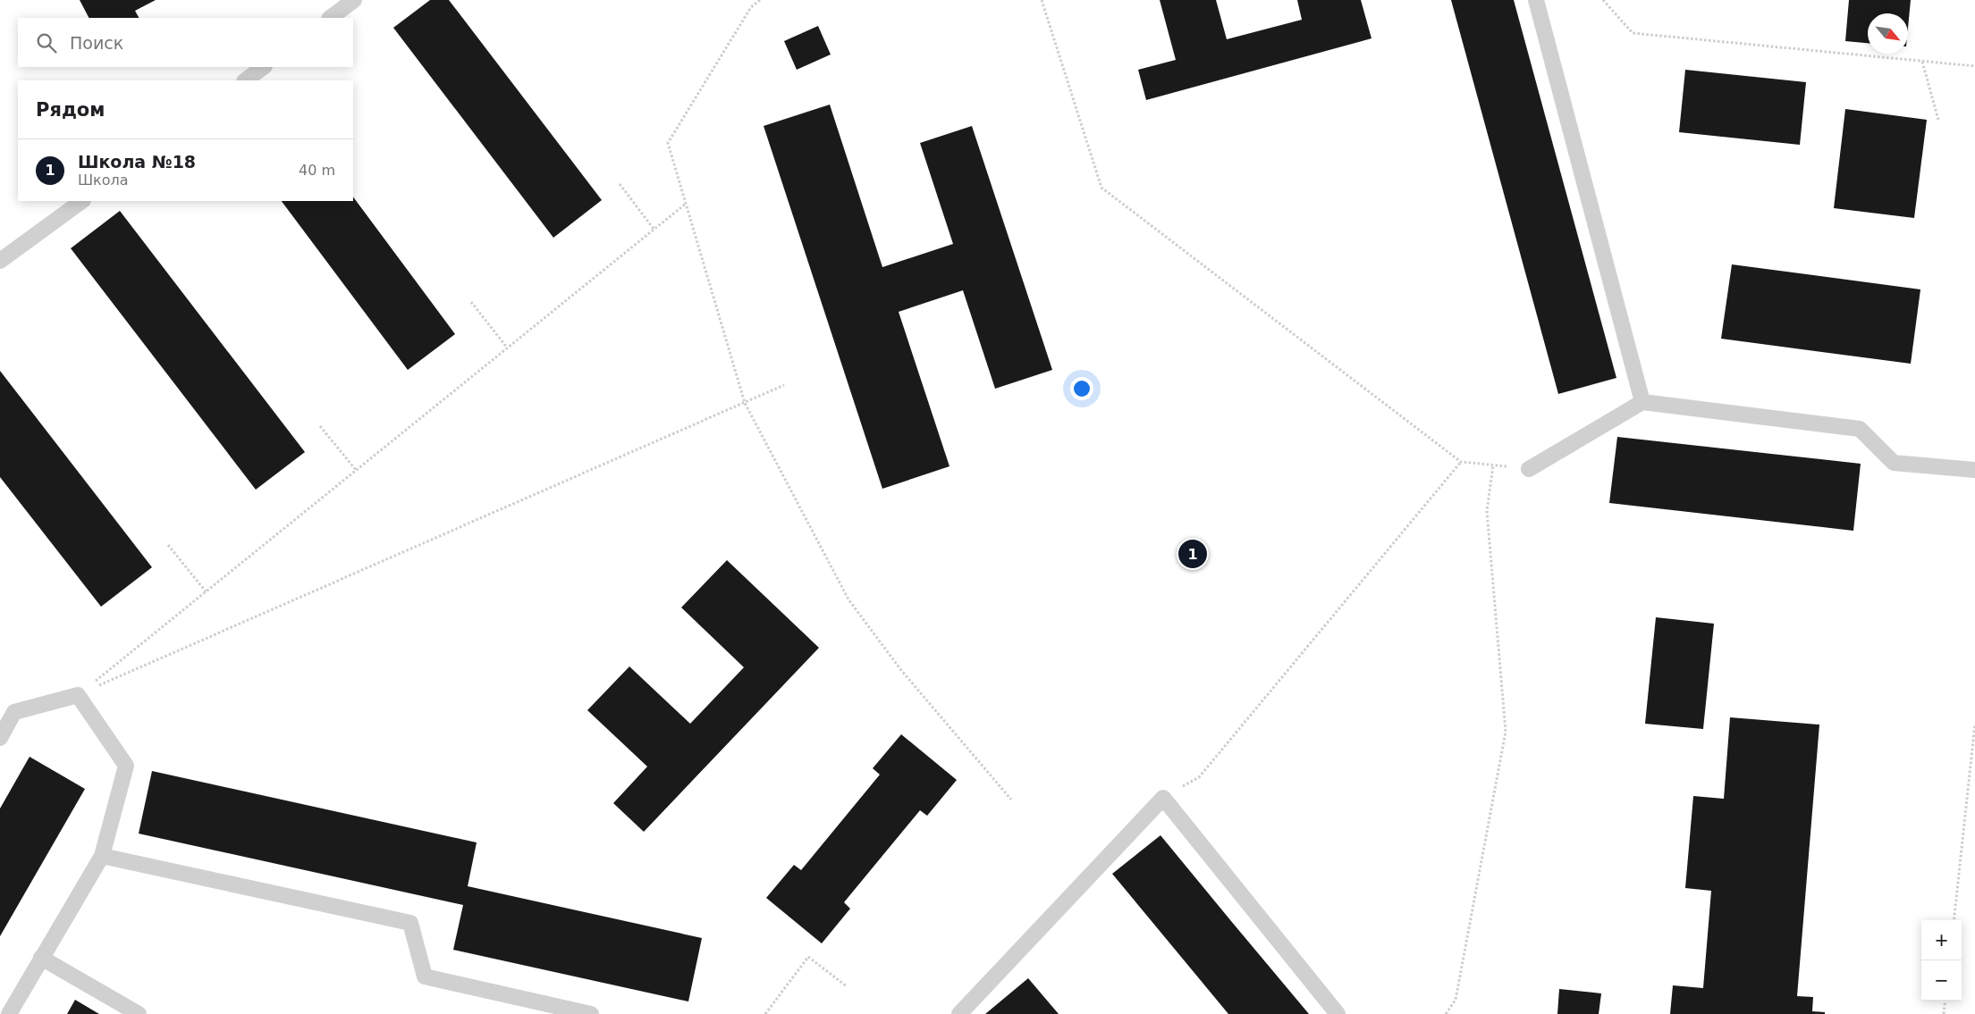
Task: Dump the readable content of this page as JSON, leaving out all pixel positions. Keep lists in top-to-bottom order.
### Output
{
  "north": "bottom right",
  "page": {
    "search": "Поиск",
    "heading": "Рядом",
    "list": [
      {
        "mark": "1",
        "name": "Школа №18",
        "note": "Школа",
        "value": "40 m"
      }
    ],
    "pins": "1",
    "map_buttons": ["+", "−"]
  }
}
